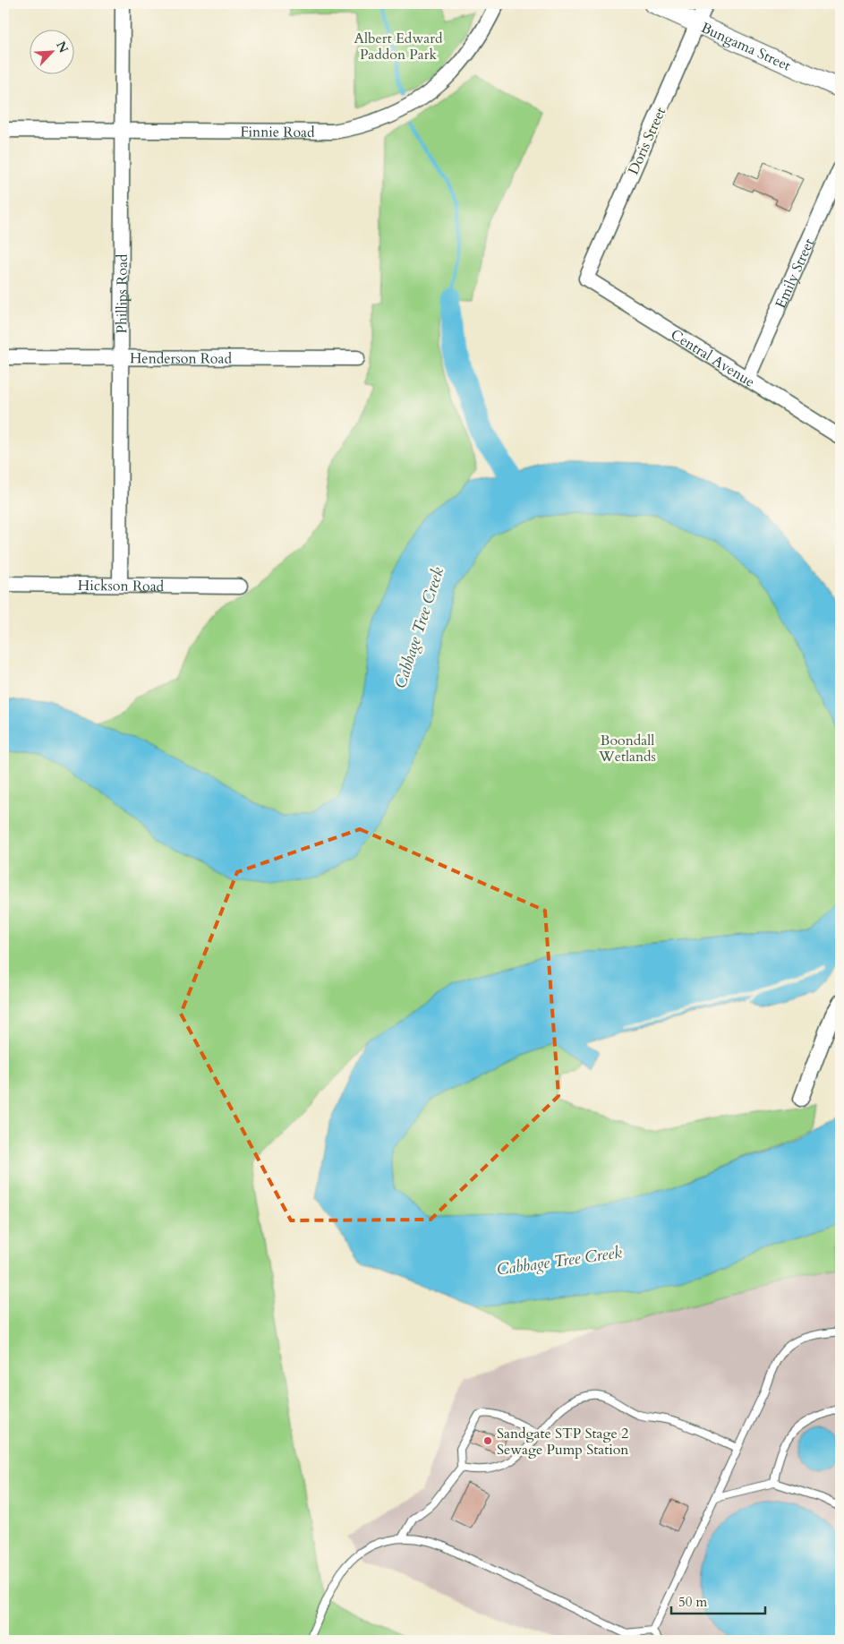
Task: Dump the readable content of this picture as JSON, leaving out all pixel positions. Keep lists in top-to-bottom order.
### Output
{
  "streets": {
    "street": [
      "Bungama Street",
      "Finnie Road",
      "Doris Street",
      "Emily Street",
      "Phillips Road",
      "Central Avenue",
      "Henderson Road",
      "Hickson Road"
    ]
  },
  "crossings": [
    ["Bungama Street", "Doris Street"],
    ["Finnie Road", "Phillips Road"],
    ["Doris Street", "Central Avenue"],
    ["Emily Street", "Central Avenue"],
    ["Phillips Road", "Henderson Road"],
    ["Phillips Road", "Hickson Road"]
  ],
  "water": ["Cabbage Tree Creek"],
  "parks": ["Albert Edward Paddon Park", "Boondall Wetlands"],
  "places": ["Sandgate STP Stage 2 Sewage Pump Station"],
  "scale_bar": "50 m",
  "north": "top right"
}
